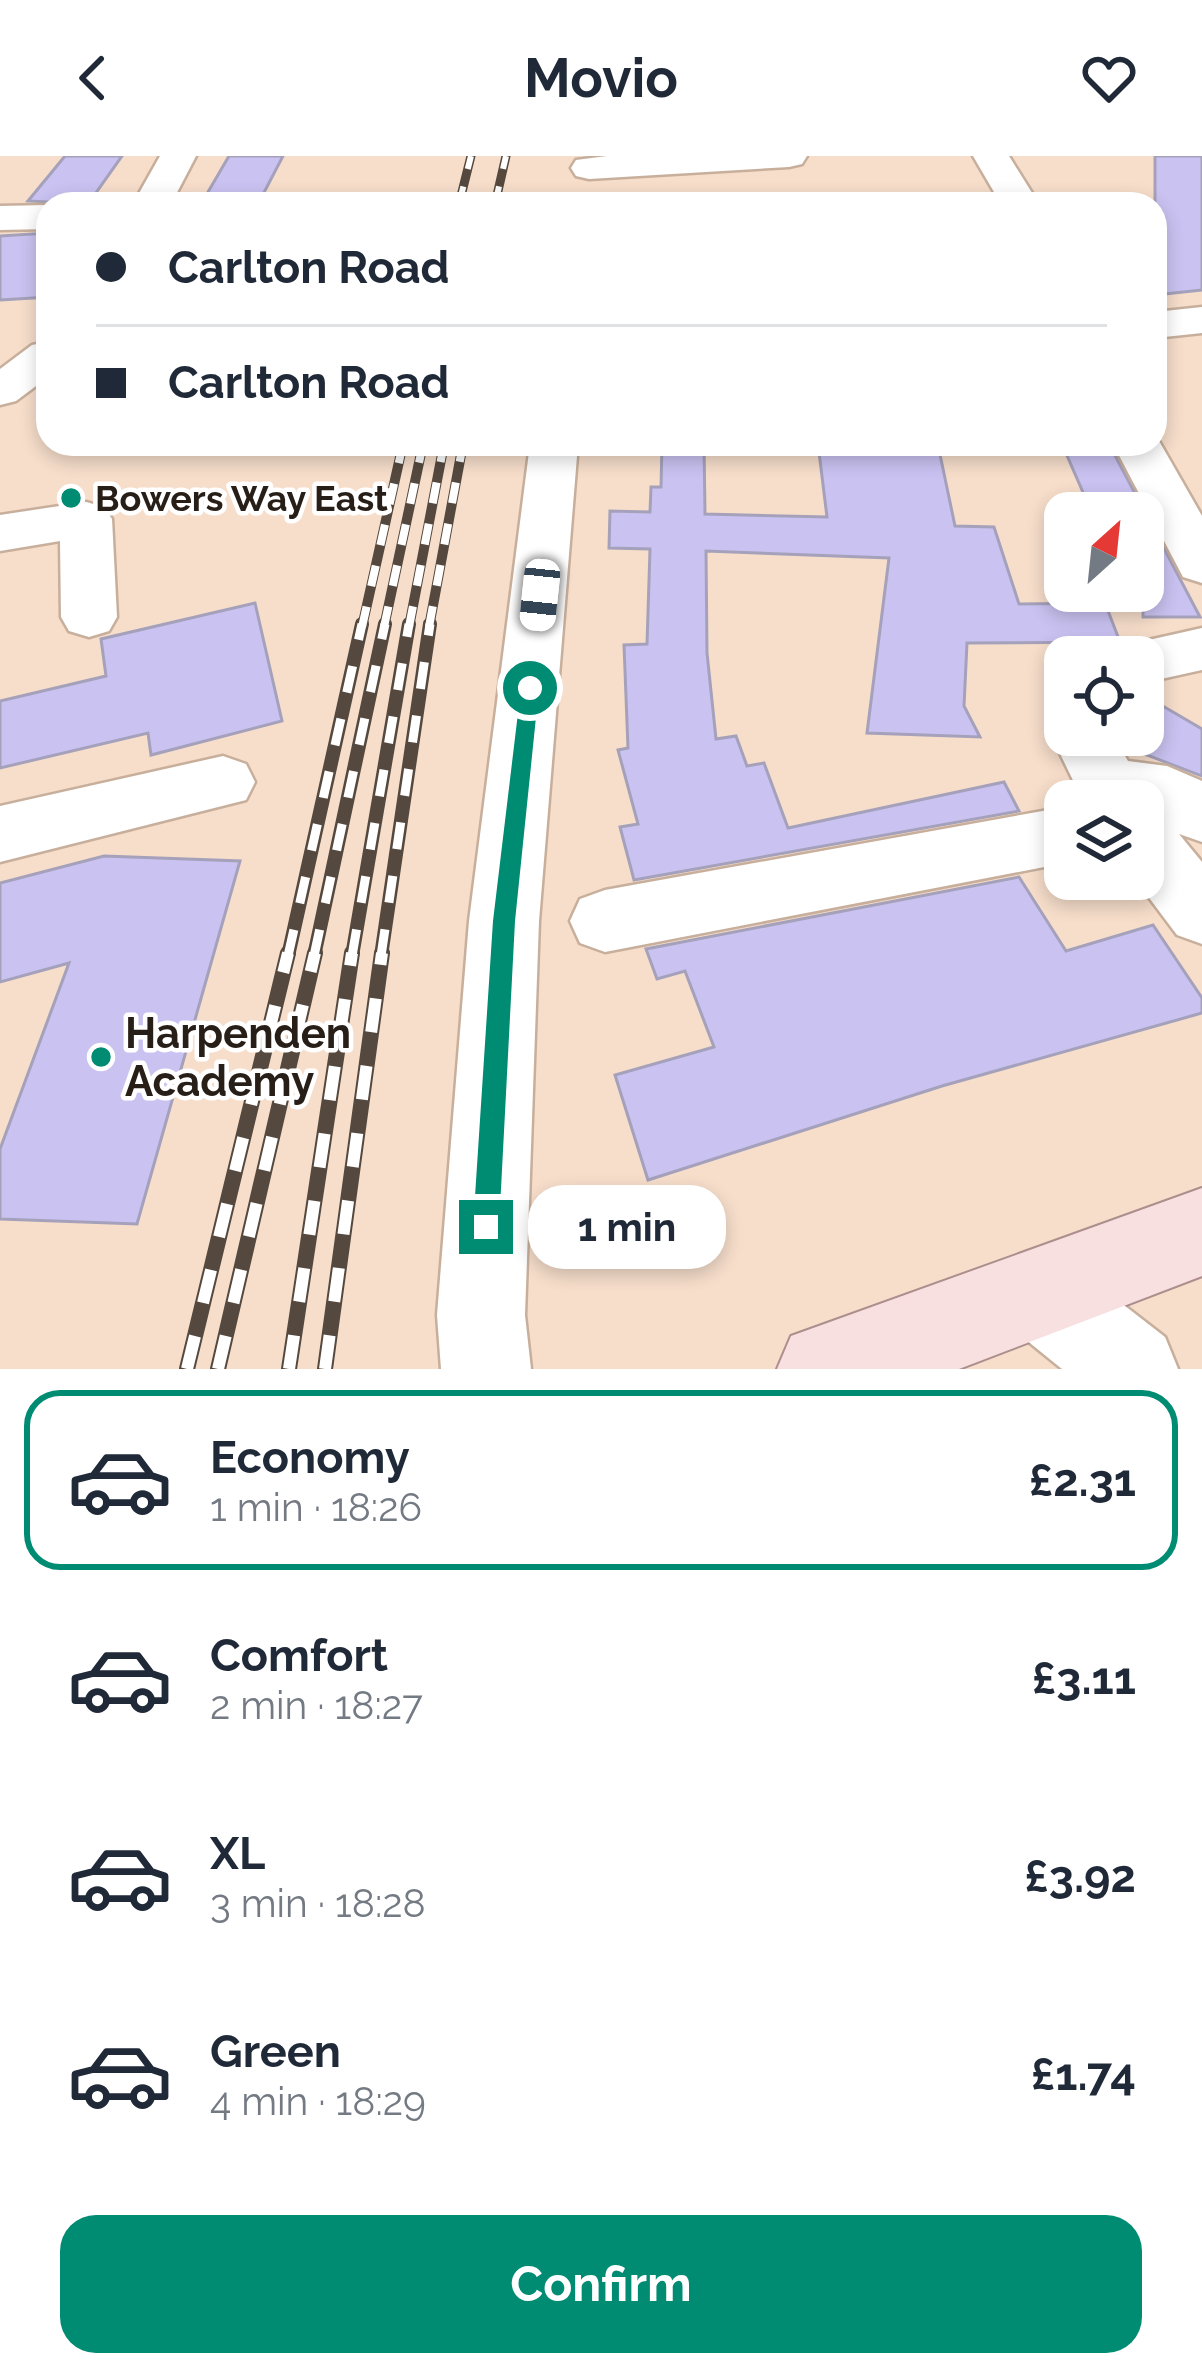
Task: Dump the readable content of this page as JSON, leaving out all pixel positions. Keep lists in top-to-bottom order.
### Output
{
  "places": ["Bowers Way East", "Harpenden Academy"],
  "north": "top right",
  "page": {
    "header": "Movio",
    "banner": ["Carlton Road", "Carlton Road"],
    "bubble": "1 min",
    "list": [
      {
        "name": "Economy",
        "note": "1 min · 18:26",
        "value": "£2.31"
      },
      {
        "name": "Comfort",
        "note": "2 min · 18:27",
        "value": "£3.11"
      },
      {
        "name": "XL",
        "note": "3 min · 18:28",
        "value": "£3.92"
      },
      {
        "name": "Green",
        "note": "4 min · 18:29",
        "value": "£1.74"
      }
    ],
    "buttons": "Confirm"
  }
}
